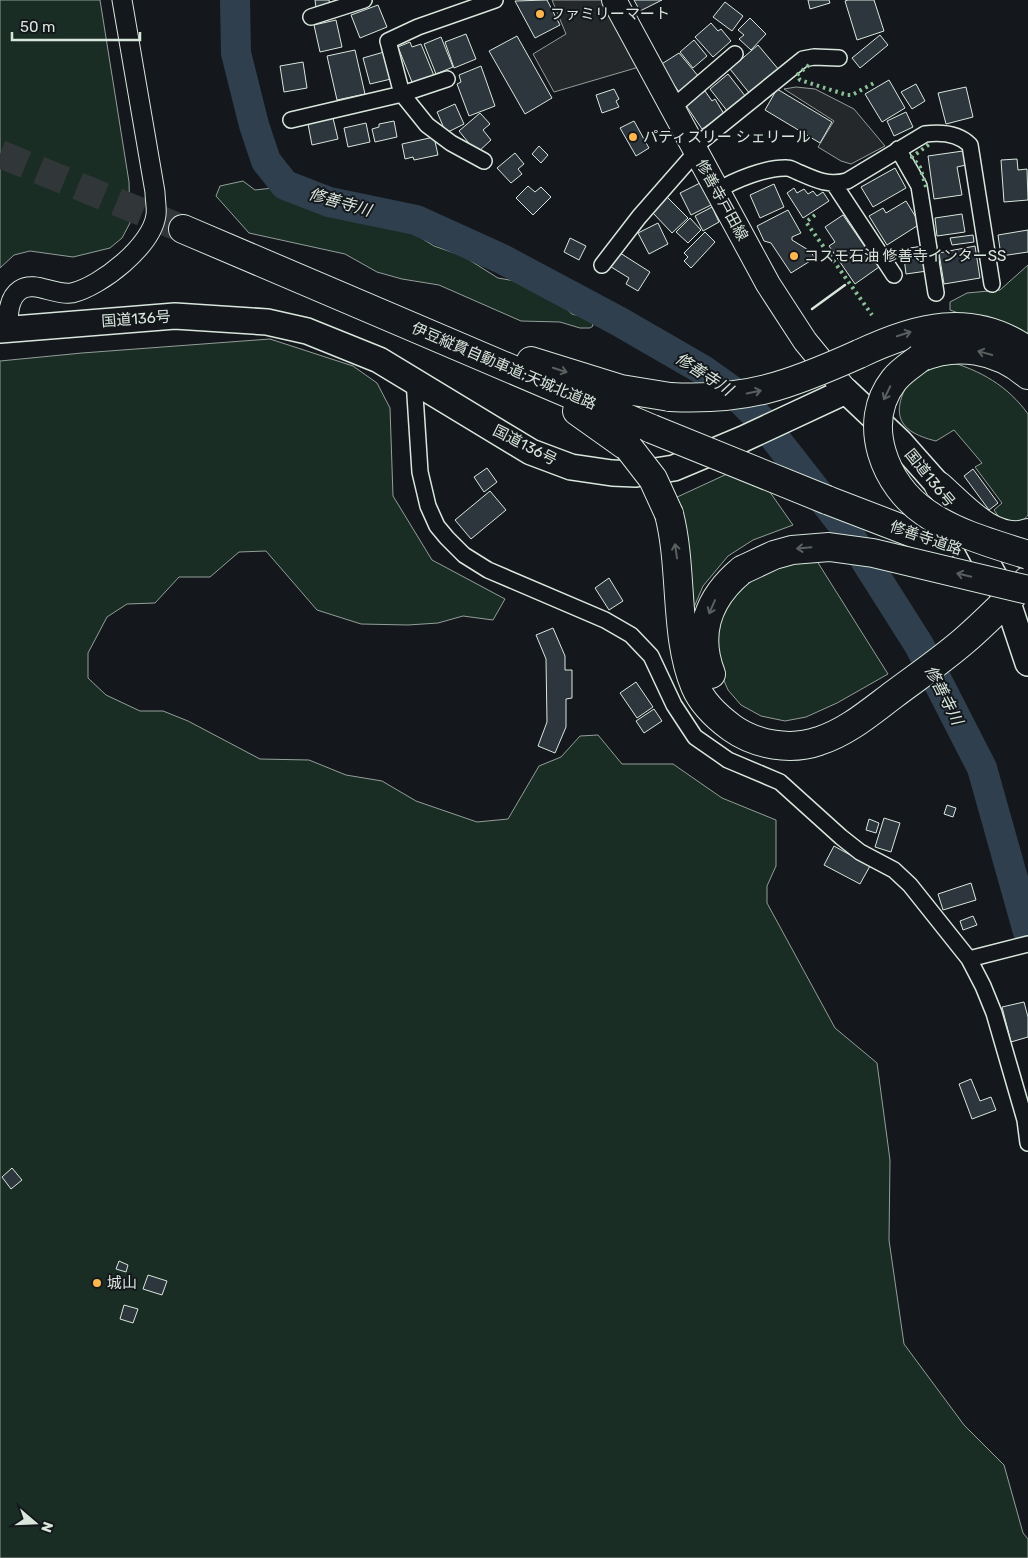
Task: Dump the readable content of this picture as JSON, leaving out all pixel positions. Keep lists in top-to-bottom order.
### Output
{
  "streets": {
    "highway": ["国道136号", "伊豆縦貫自動車道;天城北道路", "修善寺道路"],
    "main road": ["修善寺戸田線"]
  },
  "crossings": [
    ["修善寺戸田線", "国道136号"],
    ["伊豆縦貫自動車道;天城北道路", "修善寺道路"]
  ],
  "water": ["修善寺川"],
  "places": [
    "ファミリーマート",
    "パティスリー シェリール",
    "コスモ石油 修善寺インターSS",
    "城山"
  ],
  "scale_bar": "50 m",
  "north": "right"
}
